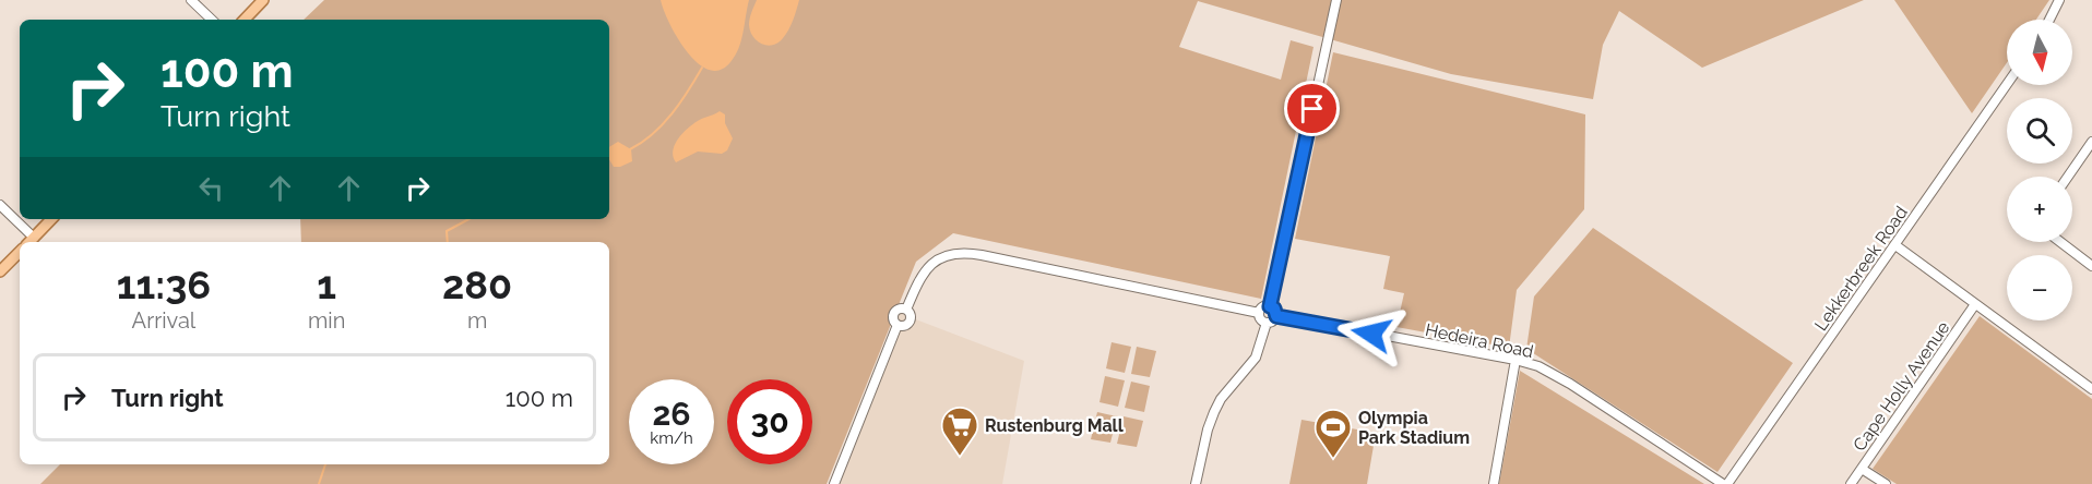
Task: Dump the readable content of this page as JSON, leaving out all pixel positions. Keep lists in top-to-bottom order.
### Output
{
  "streets": {
    "street": ["Lekkerbreek Road", "Hedeira Road", "Cape Holly Avenue"]
  },
  "crossings": [
    ["Lekkerbreek Road", "Hedeira Road"]
  ],
  "places": {
    "supermarket": ["Rustenburg Mall"],
    "sports": ["Olympia Park Stadium"]
  },
  "north": "bottom",
  "page": {
    "map_buttons": ["+", "−"],
    "turn": ["100 m", "Turn right"],
    "eta": [
      "11:36",
      "Arrival",
      "1",
      "min",
      "280",
      "m"
    ],
    "list": [
      {
        "name": "Turn right",
        "value": "100 m"
      }
    ],
    "speed": "26 km/h",
    "limit": "30"
  }
}
